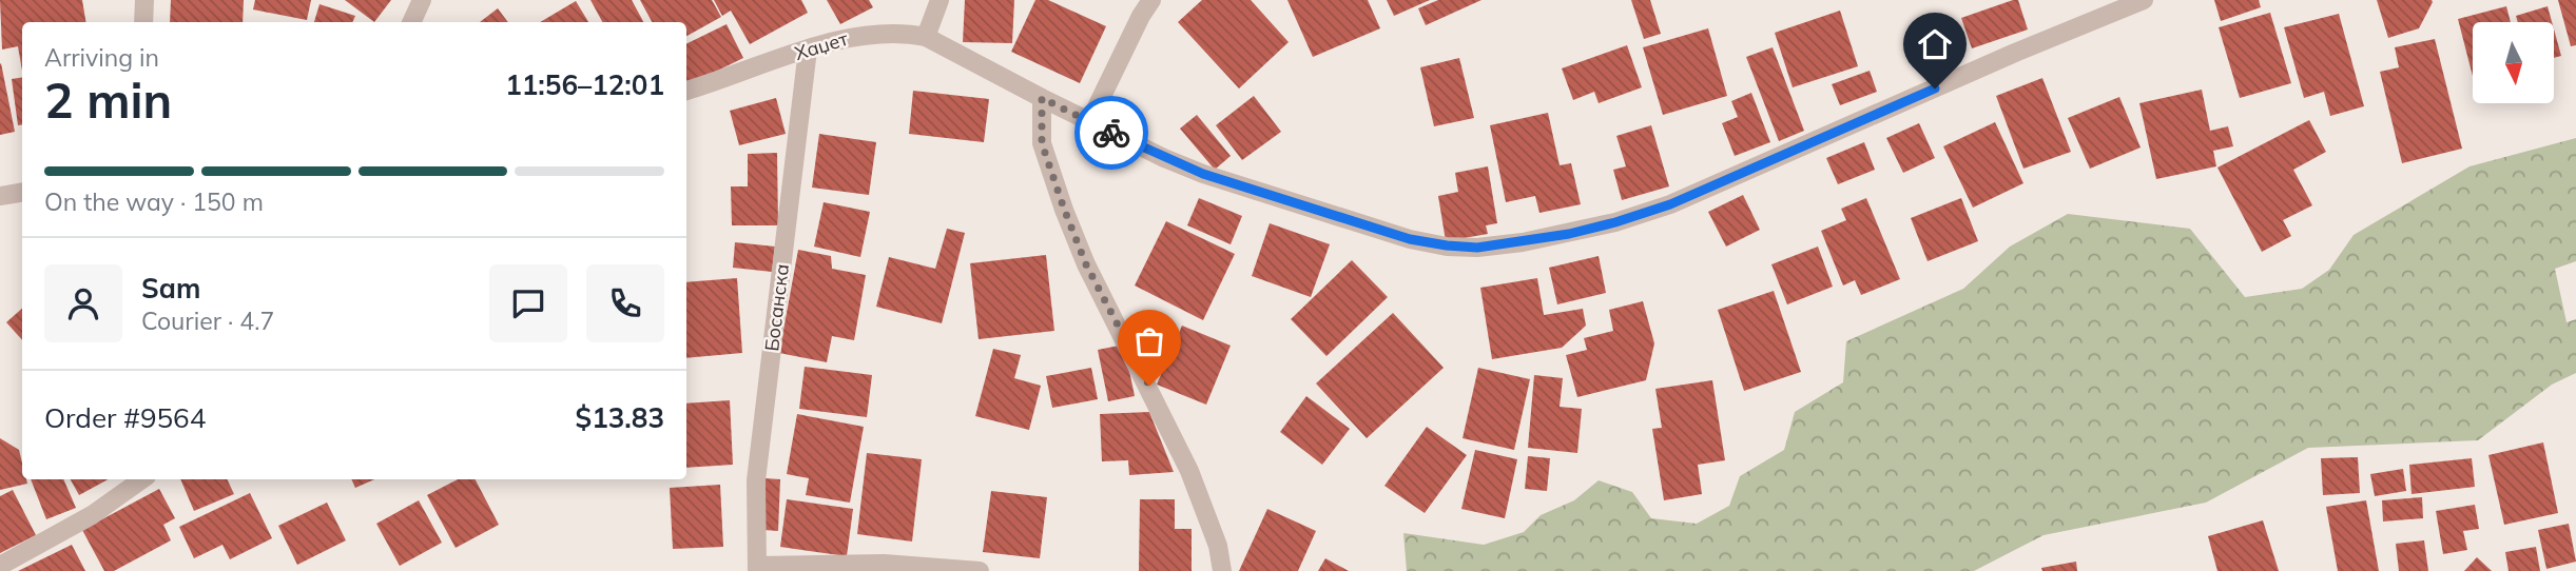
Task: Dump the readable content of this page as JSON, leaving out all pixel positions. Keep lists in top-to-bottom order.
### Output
{
  "streets": {
    "street": ["Хаџет", "Босанска"]
  },
  "crossings": [
    ["Хаџет", "Босанска"]
  ],
  "north": "bottom",
  "page": {
    "heading": ["2 min", "Arriving in", "11:56–12:01"],
    "panel": [
      "Sam",
      "Courier · 4.7",
      "Order #9564",
      "$13.83"
    ],
    "bar": "On the way · 150 m"
  }
}
